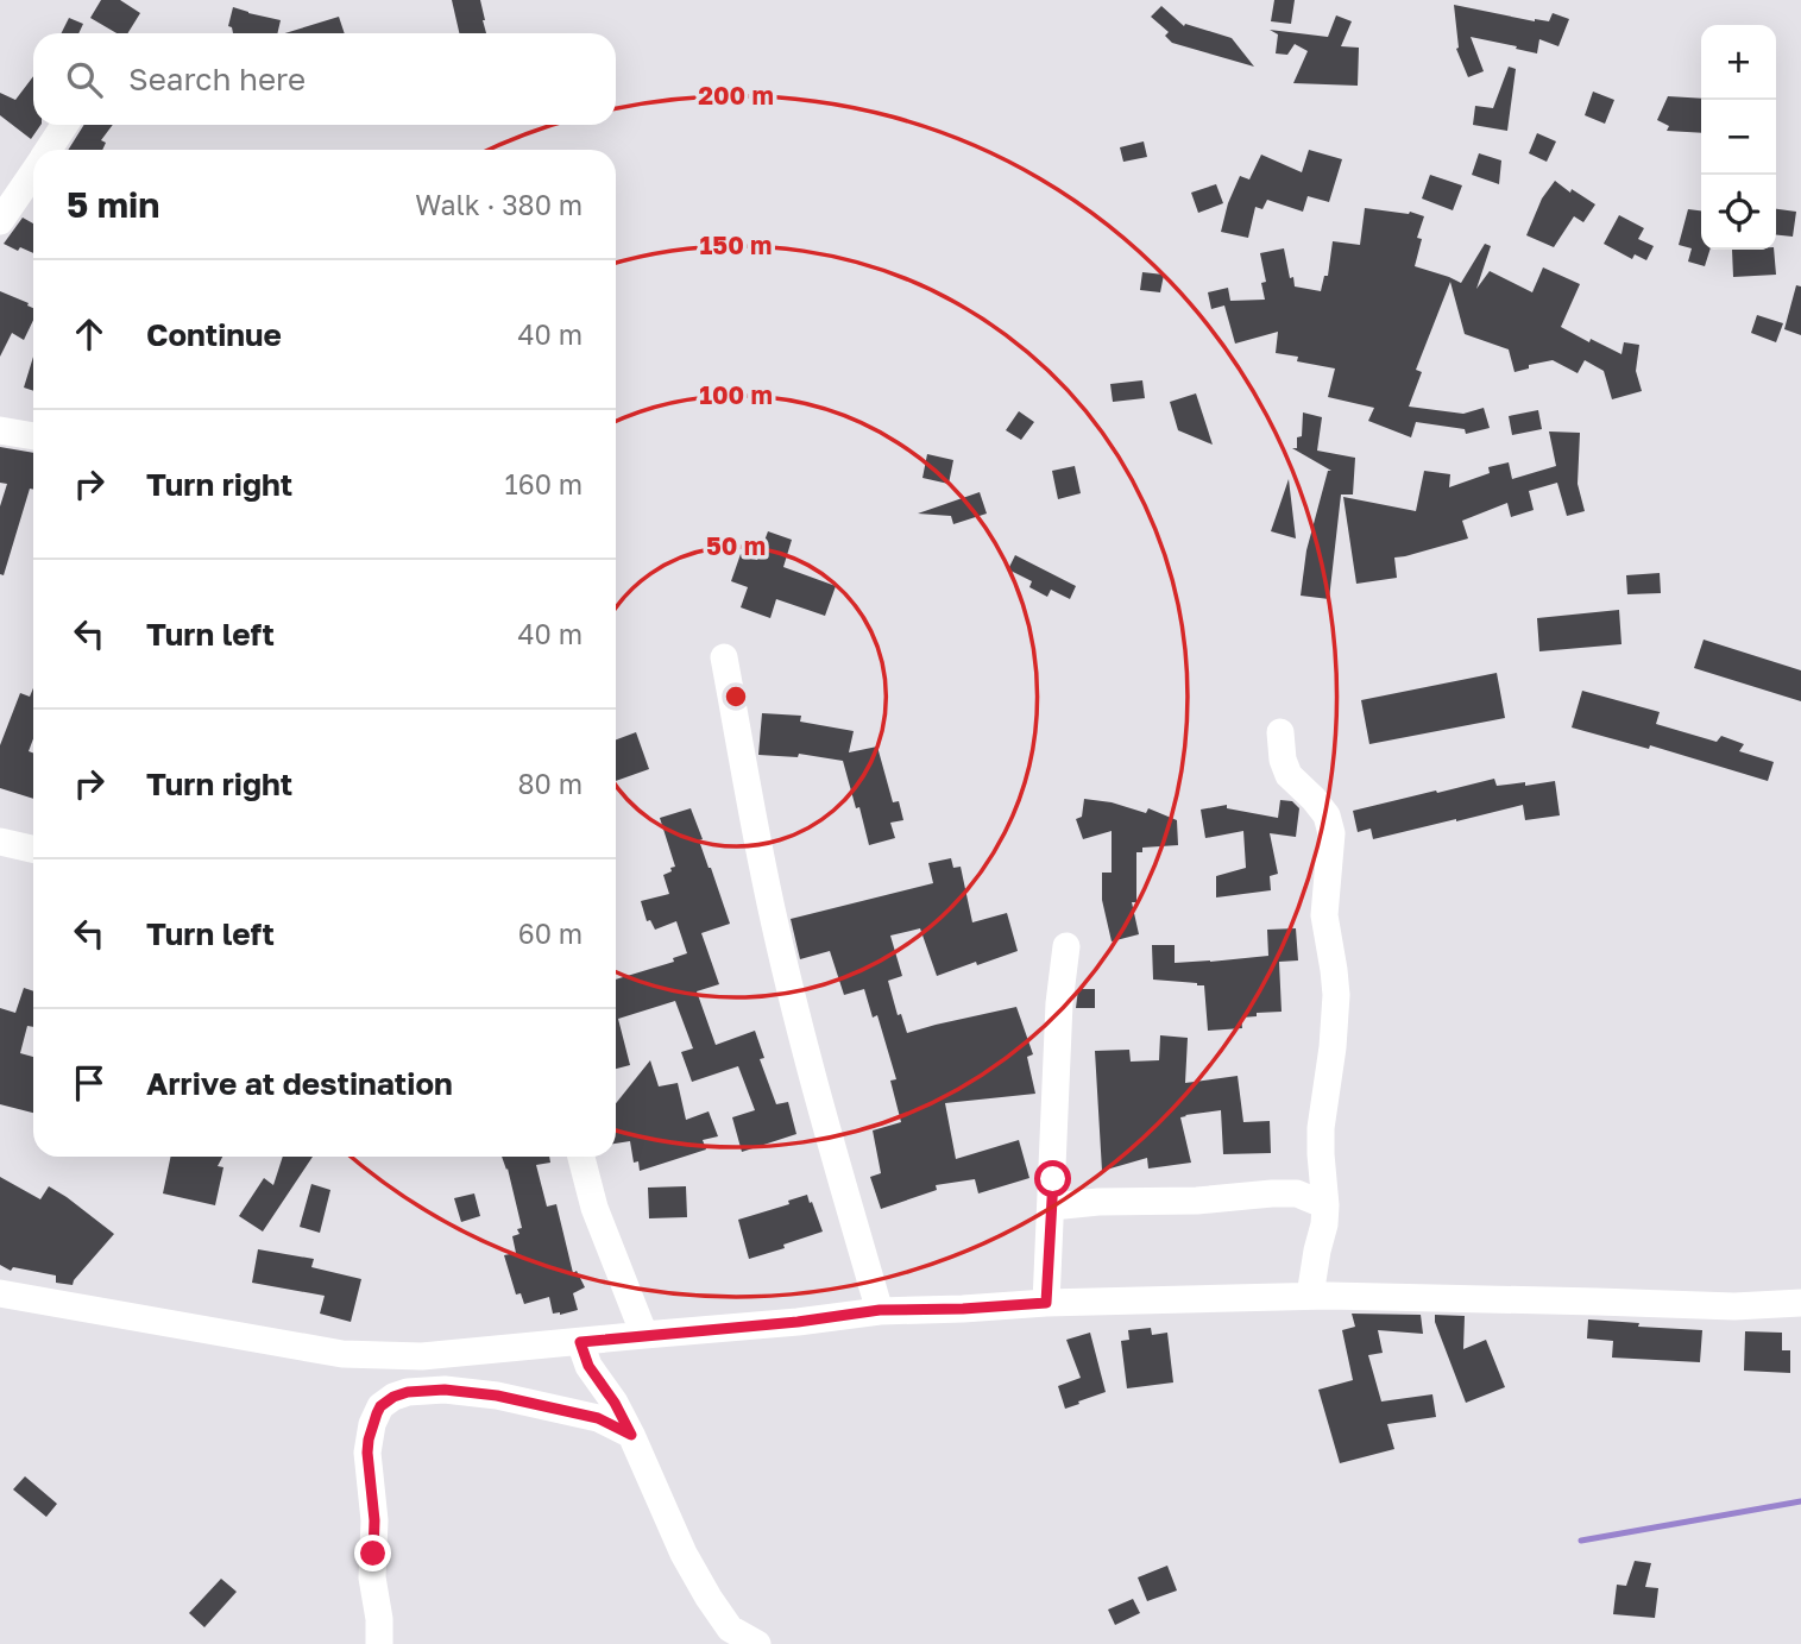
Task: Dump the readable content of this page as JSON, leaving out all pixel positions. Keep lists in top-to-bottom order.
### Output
{
  "page": {
    "map_buttons": ["+", "−"],
    "search": "Search here",
    "heading": ["5 min", "Walk · 380 m"],
    "list": [
      ["Continue", "40 m"],
      ["Turn right", "160 m"],
      ["Turn left", "40 m"],
      ["Turn right", "80 m"],
      ["Turn left", "60 m"],
      "Arrive at destination"
    ]
  },
  "rings": [
    "200 m",
    "150 m",
    "100 m",
    "50 m"
  ]
}
